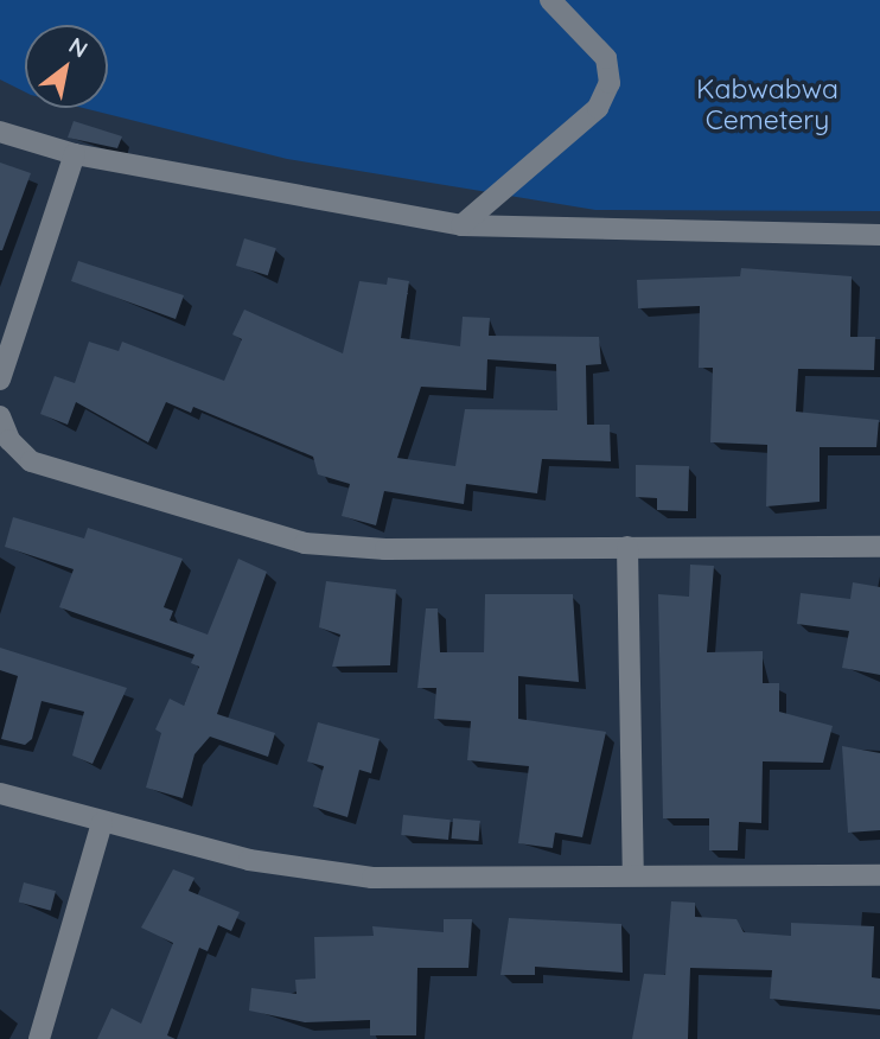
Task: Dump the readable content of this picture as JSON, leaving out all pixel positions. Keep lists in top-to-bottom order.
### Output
{
  "parks": ["Kabwabwa Cemetery"],
  "north": "top right"
}
